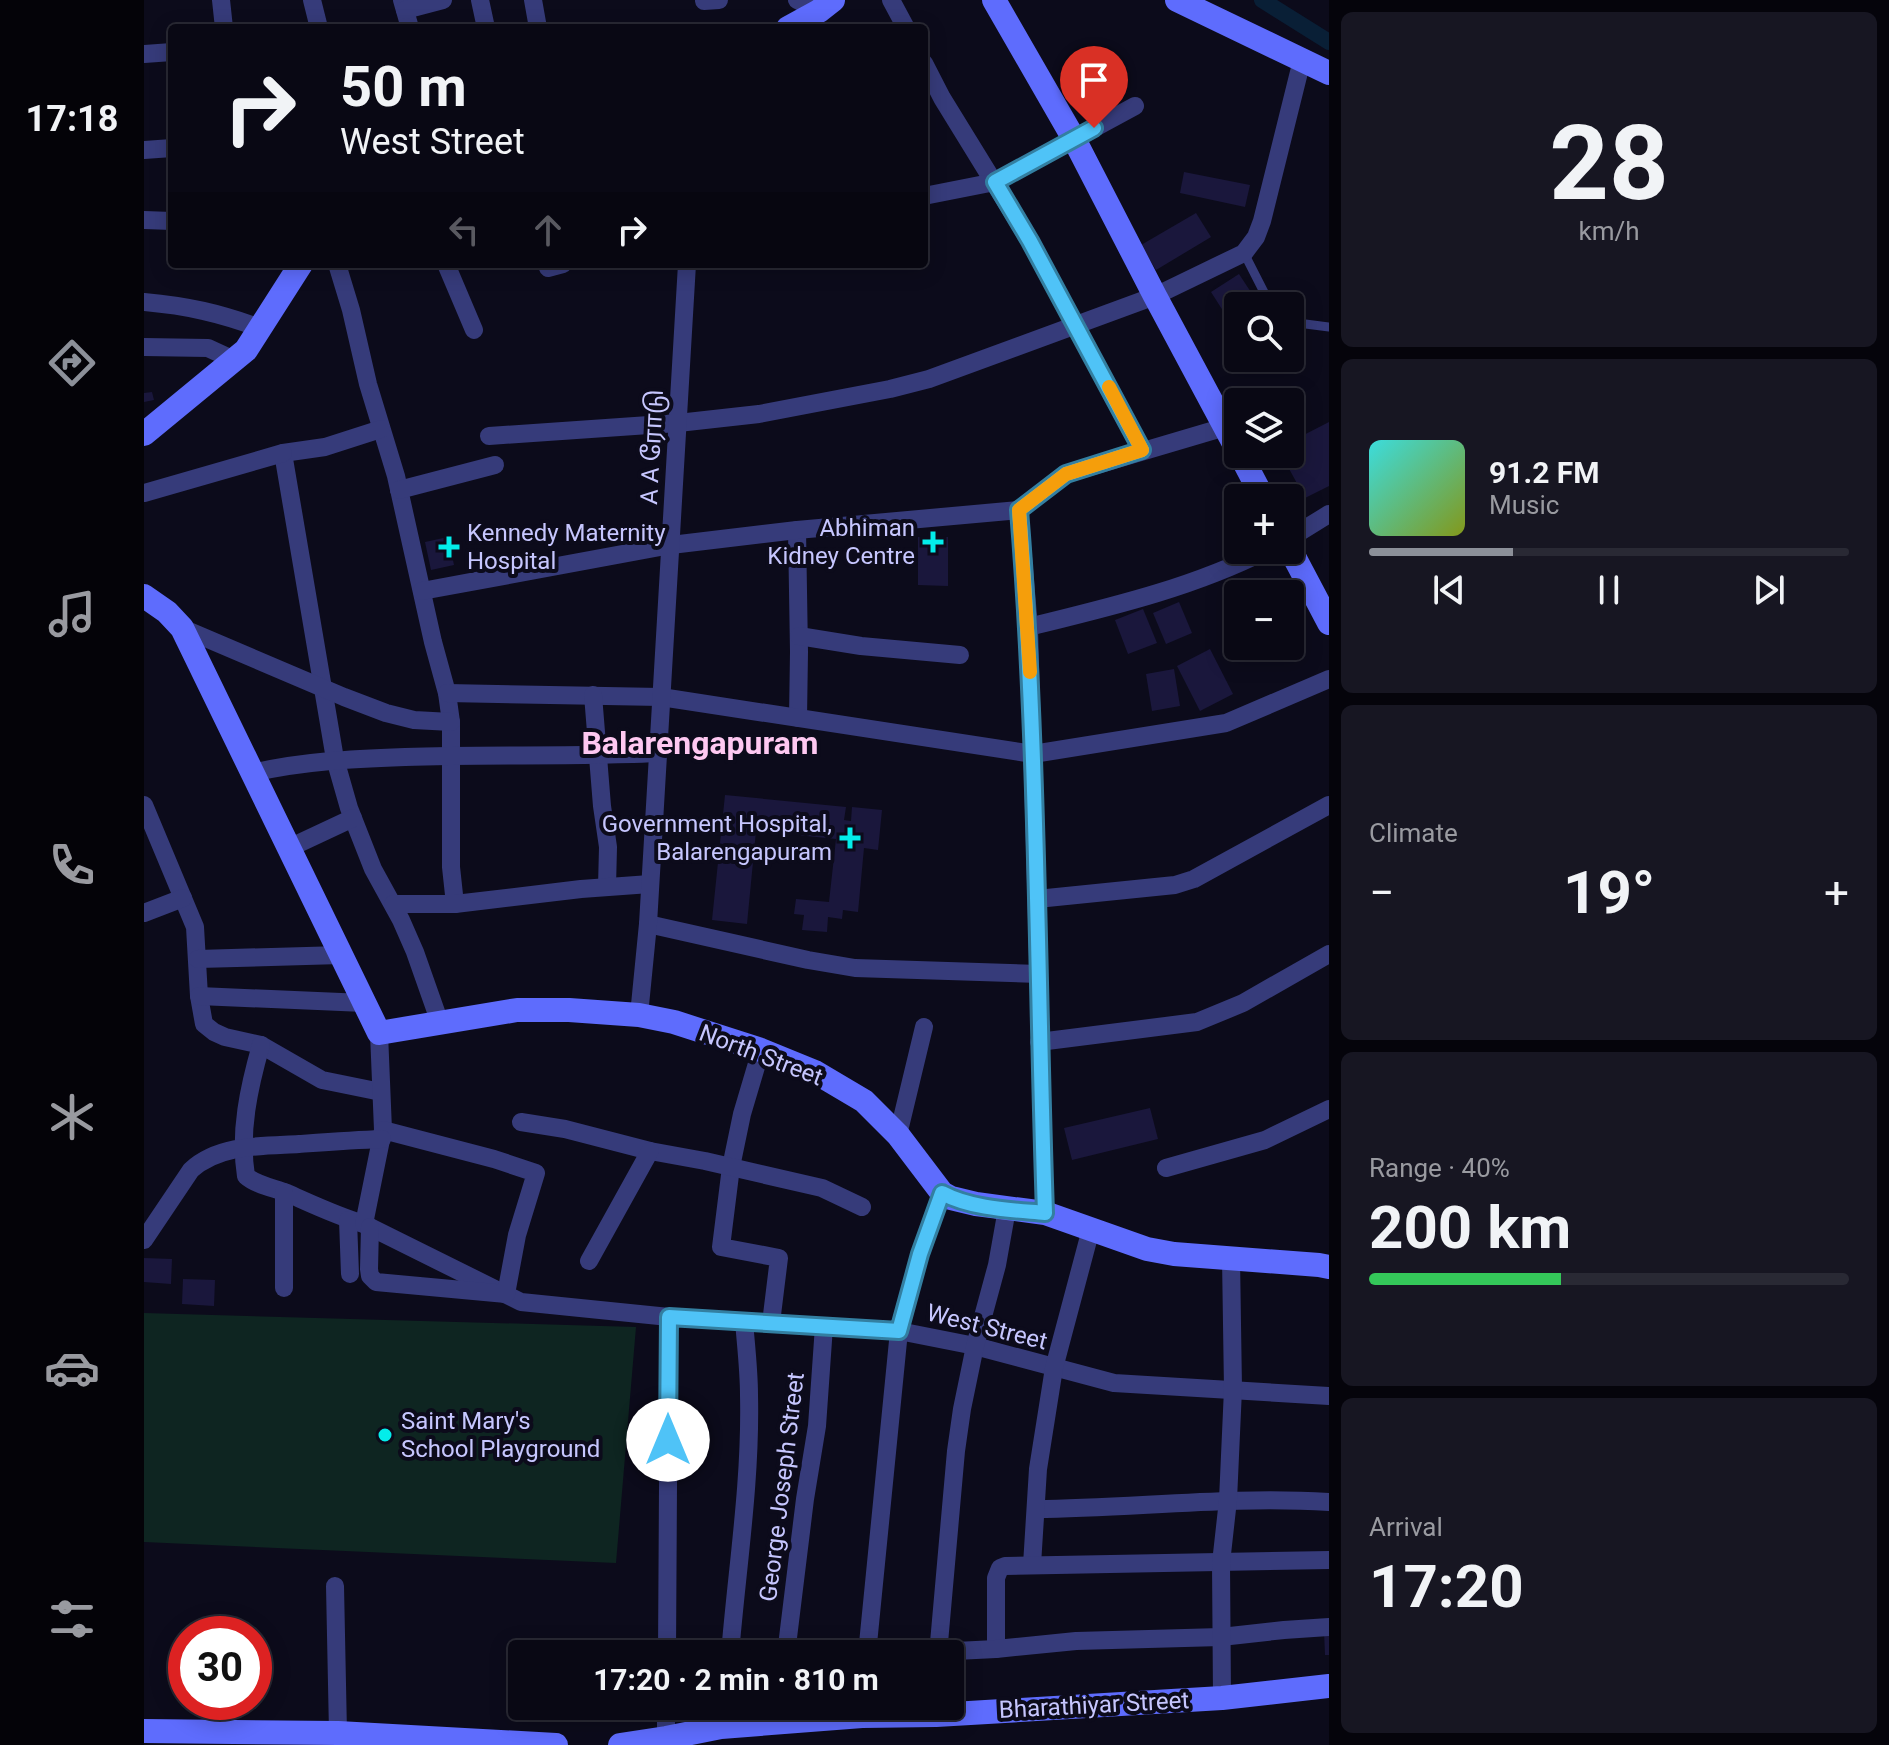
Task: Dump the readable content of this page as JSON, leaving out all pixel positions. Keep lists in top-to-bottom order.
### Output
{
  "streets": {
    "street": [
      "A A ரோடு",
      "North Street",
      "West Street",
      "George Joseph Street",
      "Bharathiyar Street"
    ]
  },
  "crossings": [
    ["A A ரோடு", "North Street"],
    ["West Street", "George Joseph Street"]
  ],
  "districts": ["Balarengapuram"],
  "places": {
    "health": ["Abhiman Kidney Centre", "Kennedy Maternity Hospital", "Government Hospital, Balarengapuram"],
    "other": ["Saint Mary's School Playground"]
  },
  "page": {
    "tabs": "17:18",
    "tile": [
      ["28", "km/h"],
      "Climate",
      ["Range · 40%", "200 km"],
      ["Arrival", "17:20"]
    ],
    "turn": ["50 m", "West Street"],
    "map_buttons": ["+", "−"],
    "song": ["91.2 FM", "Music"],
    "heat": ["−", "19°", "+"],
    "limit": "30",
    "trip": "17:20 · 2 min · 810 m"
  }
}
